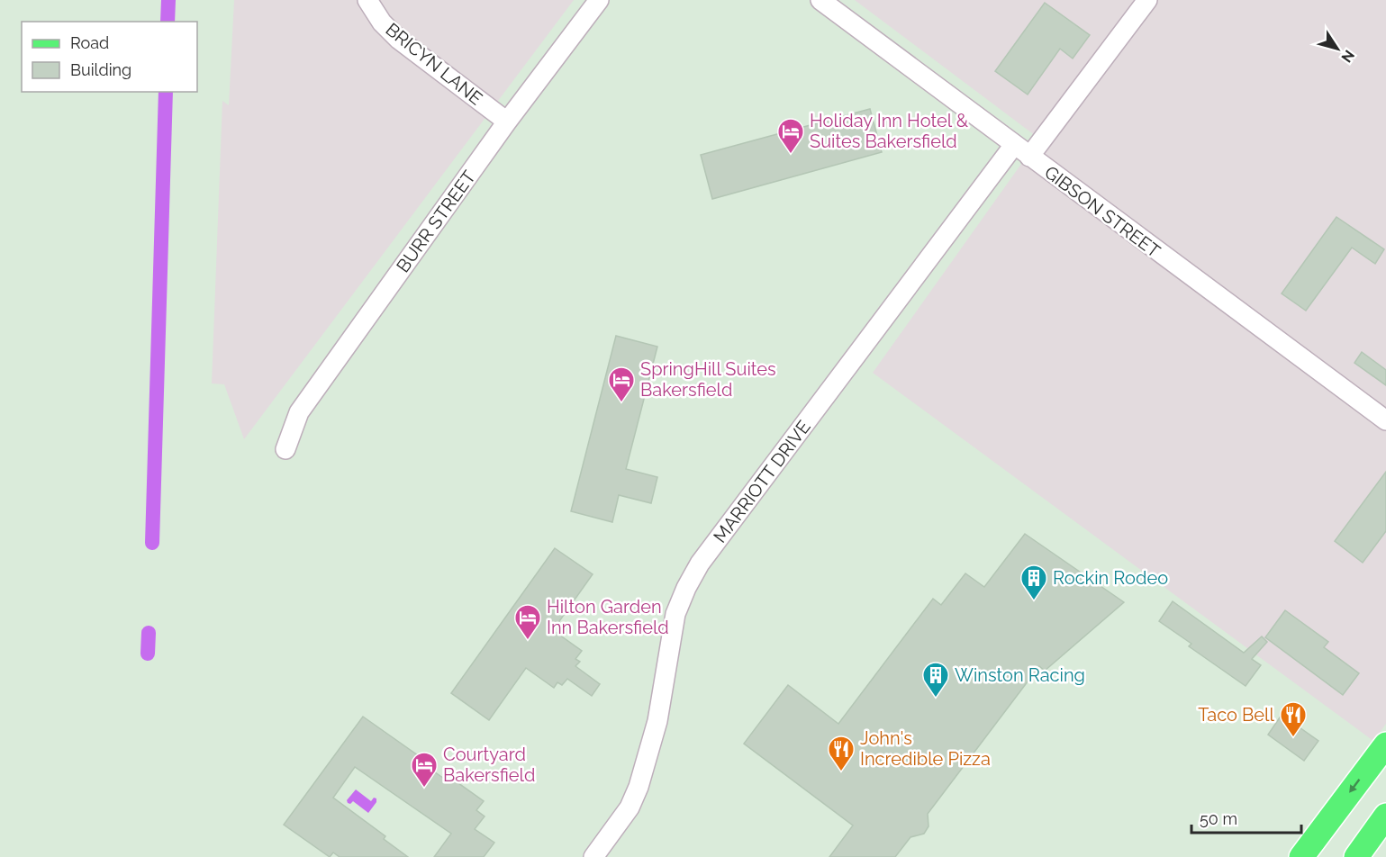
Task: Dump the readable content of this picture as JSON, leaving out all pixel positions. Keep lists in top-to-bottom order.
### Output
{
  "streets": {
    "street": [
      "BRICYN LANE",
      "GIBSON STREET",
      "BURR STREET",
      "MARRIOTT DRIVE"
    ]
  },
  "crossings": [
    ["BRICYN LANE", "BURR STREET"],
    ["GIBSON STREET", "MARRIOTT DRIVE"]
  ],
  "places": {
    "hotel": [
      "Holiday Inn Hotel & Suites Bakersfield",
      "SpringHill Suites Bakersfield",
      "Hilton Garden Inn Bakersfield",
      "Courtyard Bakersfield"
    ],
    "building": ["Rockin Rodeo", "Winston Racing"],
    "restaurant": ["Taco Bell", "John's Incredible Pizza"]
  },
  "legend": ["Road", "Building"],
  "scale_bar": "50 m",
  "north": "bottom right"
}
